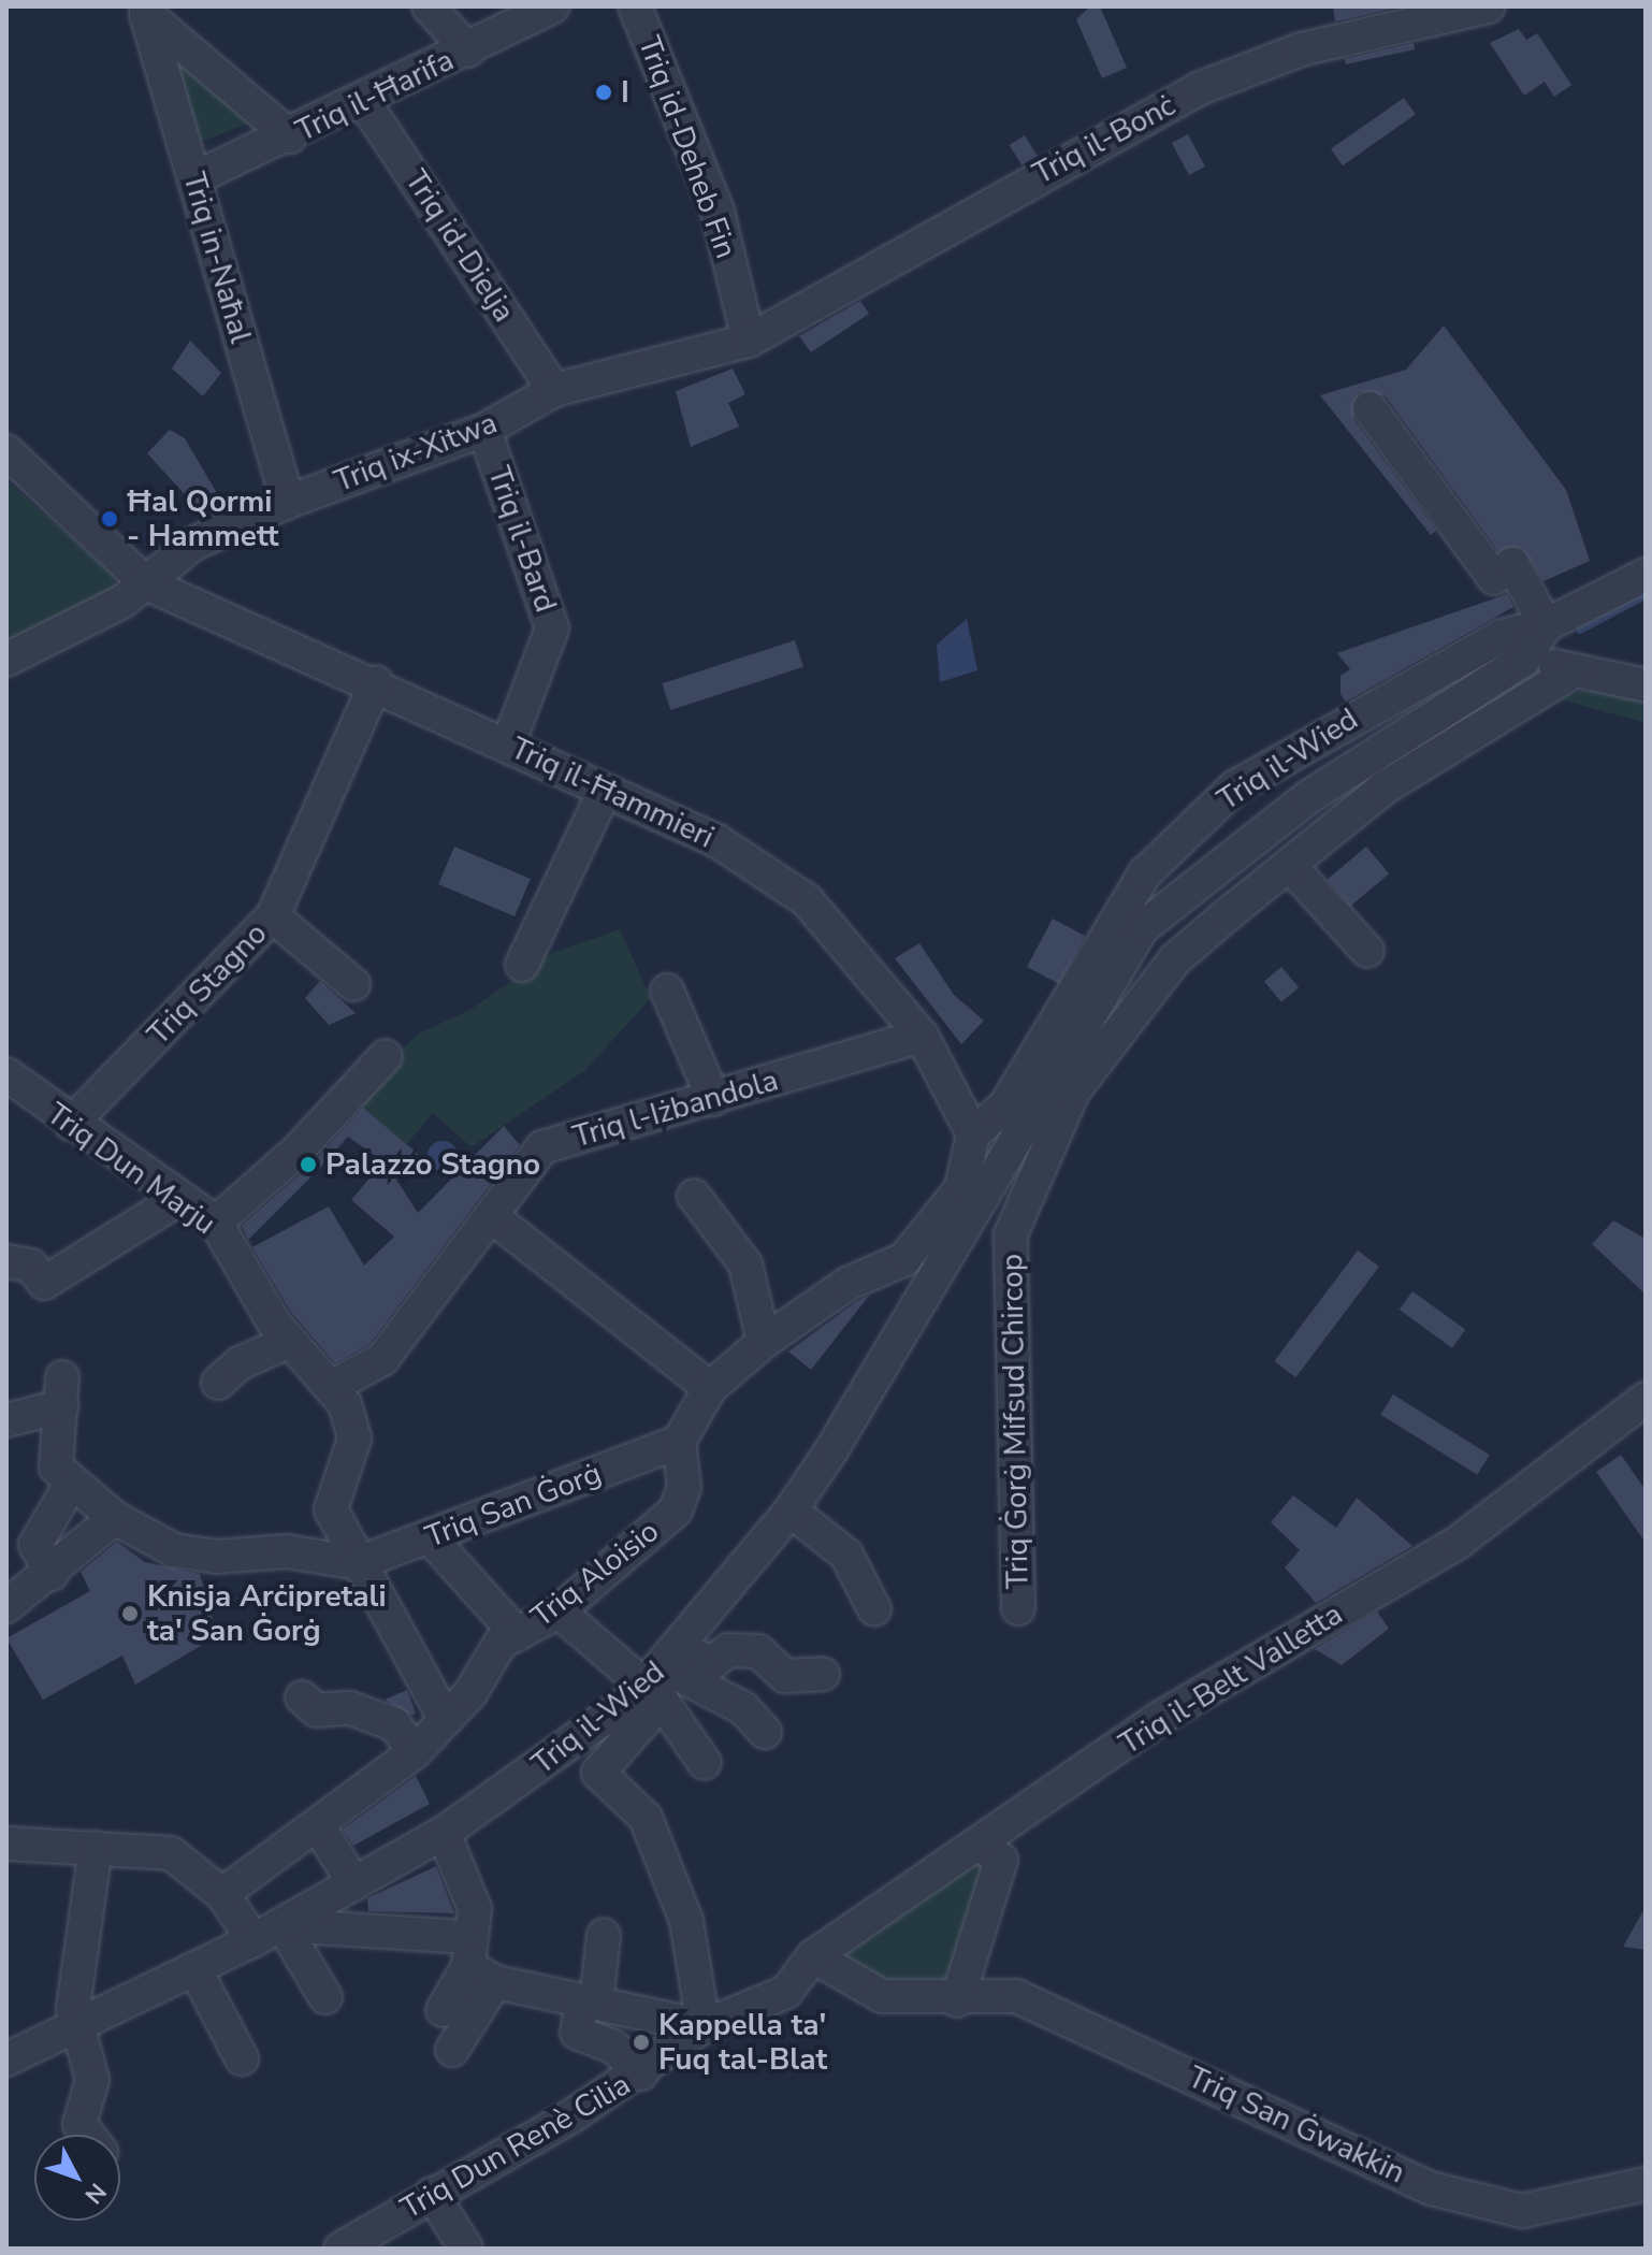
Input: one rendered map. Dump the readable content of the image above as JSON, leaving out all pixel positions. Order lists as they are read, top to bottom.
{
  "streets": {
    "street": [
      "Triq il-Ħarifa",
      "Triq il-Bonċ",
      "Triq id-Deheb Fin",
      "Triq id-Dielja",
      "Triq in-Naħal",
      "Triq ix-Xitwa",
      "Triq il-Bard",
      "Triq il-Wied",
      "Triq il-Ħammieri",
      "Triq Stagno",
      "Triq l-Iżbandola",
      "Triq Dun Marju",
      "Triq Ġorġ Mifsud Chircop",
      "Triq San Ġorġ",
      "Triq Aloisio",
      "Triq il-Belt Valletta",
      "Triq San Ġwakkin",
      "Triq Dun Renè Cilia"
    ]
  },
  "crossings": [
    ["Triq il-Ħarifa", "Triq id-Dielja"],
    ["Triq il-Ħarifa", "Triq in-Naħal"],
    ["Triq il-Bonċ", "Triq id-Deheb Fin"],
    ["Triq il-Bonċ", "Triq ix-Xitwa"],
    ["Triq id-Deheb Fin", "Triq ix-Xitwa"],
    ["Triq id-Dielja", "Triq ix-Xitwa"],
    ["Triq in-Naħal", "Triq ix-Xitwa"],
    ["Triq ix-Xitwa", "Triq il-Bard"],
    ["Triq ix-Xitwa", "Triq il-Ħammieri"],
    ["Triq il-Bard", "Triq il-Ħammieri"],
    ["Triq il-Wied", "Triq il-Ħammieri"],
    ["Triq il-Ħammieri", "Triq Stagno"],
    ["Triq il-Ħammieri", "Triq l-Iżbandola"],
    ["Triq Stagno", "Triq Dun Marju"],
    ["Triq l-Iżbandola", "Triq Dun Marju"],
    ["Triq Dun Marju", "Triq San Ġorġ"],
    ["Triq Dun Marju", "Triq Aloisio"],
    ["Triq San Ġorġ", "Triq Aloisio"],
    ["Triq il-Belt Valletta", "Triq San Ġwakkin"],
    ["Triq il-Belt Valletta", "Triq Dun Renè Cilia"],
    ["Triq San Ġwakkin", "Triq Dun Renè Cilia"]
  ],
  "places": [
    "I",
    "Ħal Qormi - Hammett",
    "Palazzo Stagno",
    "Knisja Arċipretali ta' San Ġorġ",
    "Kappella ta' Fuq tal-Blat"
  ],
  "north": "bottom right"
}
